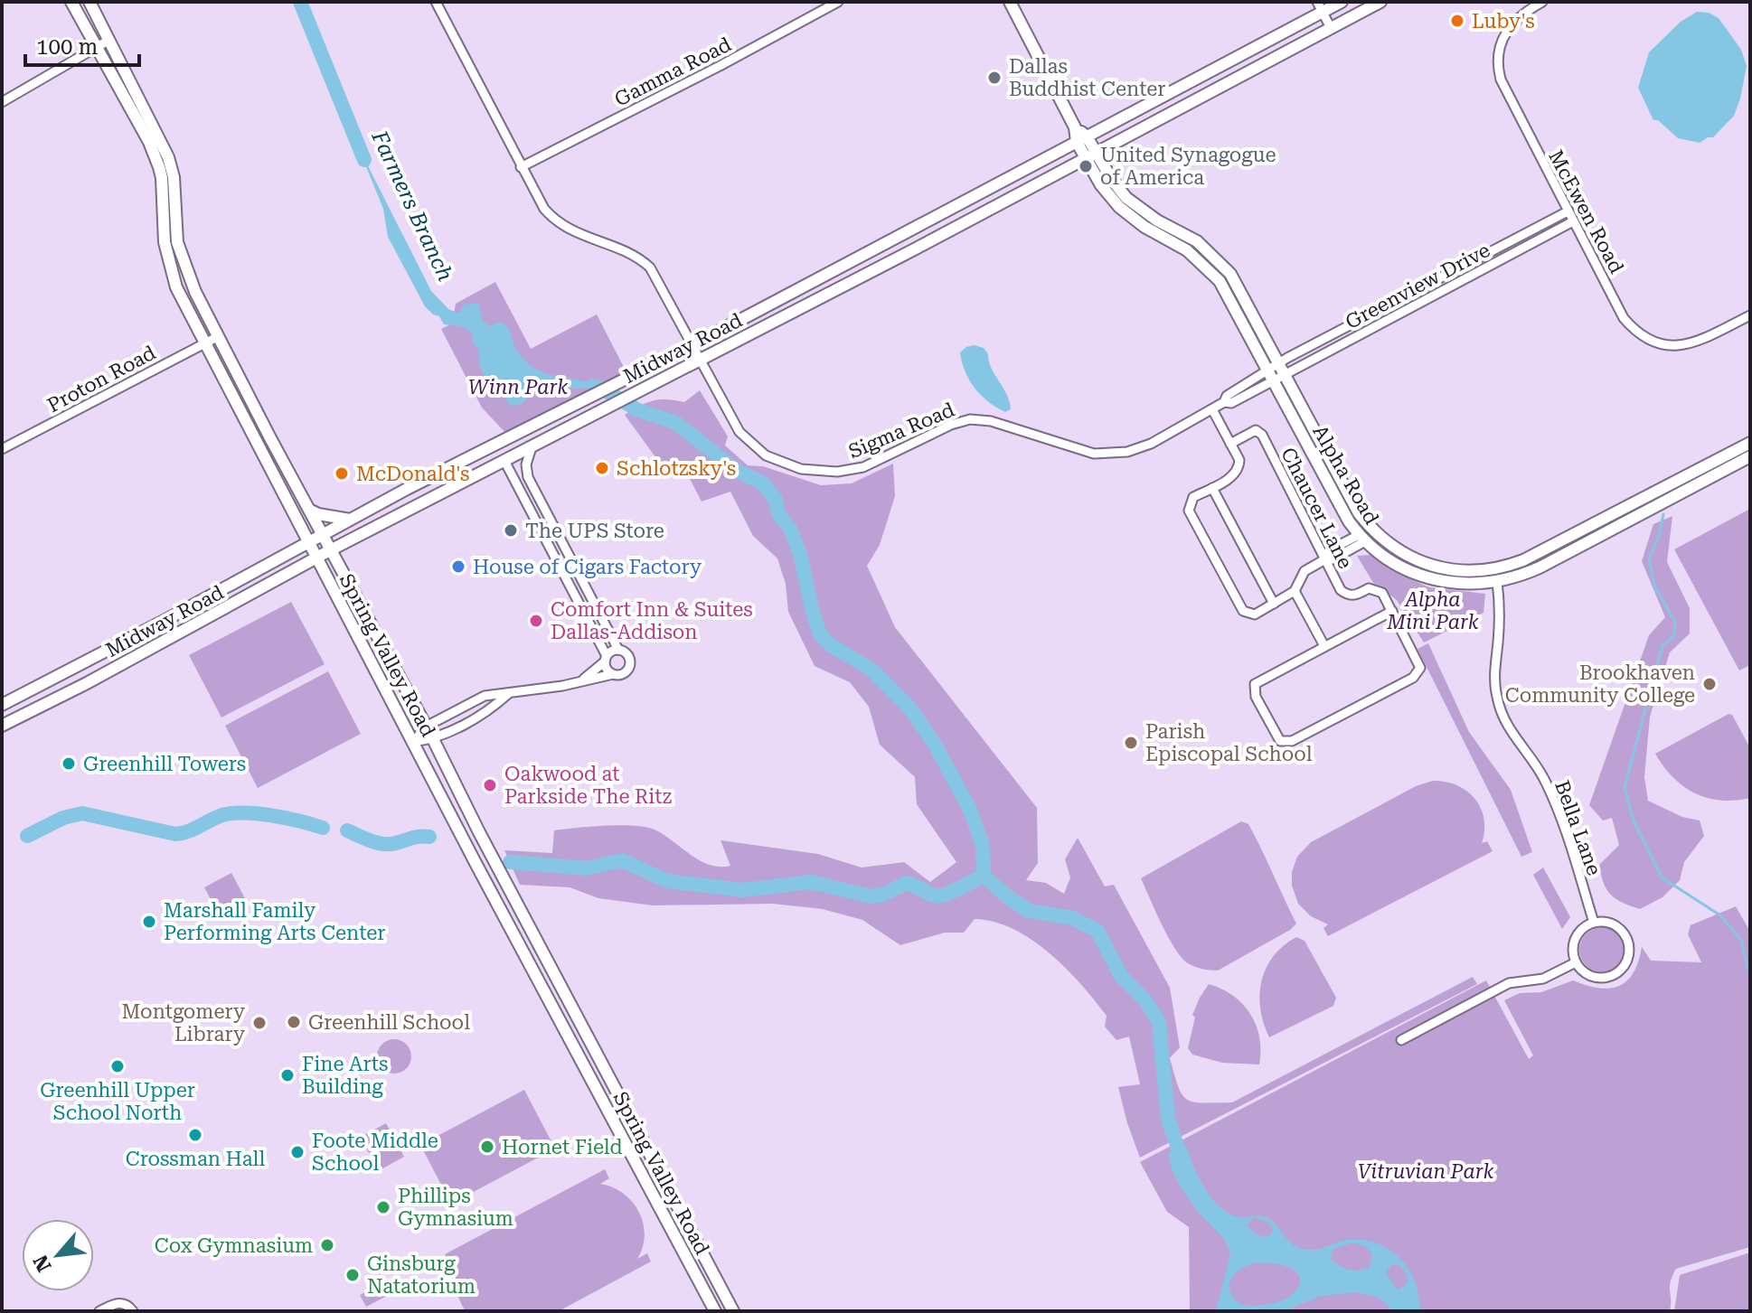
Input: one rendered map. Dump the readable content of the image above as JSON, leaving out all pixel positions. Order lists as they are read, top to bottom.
{
  "streets": {
    "main road": ["Midway Road", "Alpha Road", "Spring Valley Road"],
    "street": [
      "Gamma Road",
      "McEwen Road",
      "Greenview Drive",
      "Proton Road",
      "Sigma Road",
      "Chaucer Lane",
      "Bella Lane"
    ]
  },
  "crossings": [
    ["Gamma Road", "Sigma Road"],
    ["McEwen Road", "Greenview Drive"],
    ["Greenview Drive", "Sigma Road"],
    ["Greenview Drive", "Alpha Road"],
    ["Midway Road", "Sigma Road"],
    ["Midway Road", "Alpha Road"],
    ["Midway Road", "Spring Valley Road"],
    ["Proton Road", "Spring Valley Road"],
    ["Sigma Road", "Alpha Road"],
    ["Alpha Road", "Bella Lane"]
  ],
  "water": ["Farmers Branch"],
  "parks": ["Winn Park", "Alpha Mini Park", "Vitruvian Park"],
  "places": [
    "Luby's",
    "Dallas Buddhist Center",
    "United Synagogue of America",
    "Schlotzsky's",
    "McDonald's",
    "The UPS Store",
    "House of Cigars Factory",
    "Comfort Inn & Suites Dallas-Addison",
    "Brookhaven Community College",
    "Parish Episcopal School",
    "Greenhill Towers",
    "Oakwood at Parkside The Ritz",
    "Marshall Family Performing Arts Center",
    "Greenhill School",
    "Montgomery Library",
    "Greenhill Upper School North",
    "Fine Arts Building",
    "Crossman Hall",
    "Hornet Field",
    "Foote Middle School",
    "Phillips Gymnasium",
    "Cox Gymnasium",
    "Ginsburg Natatorium"
  ],
  "scale_bar": "100 m",
  "north": "bottom left"
}
